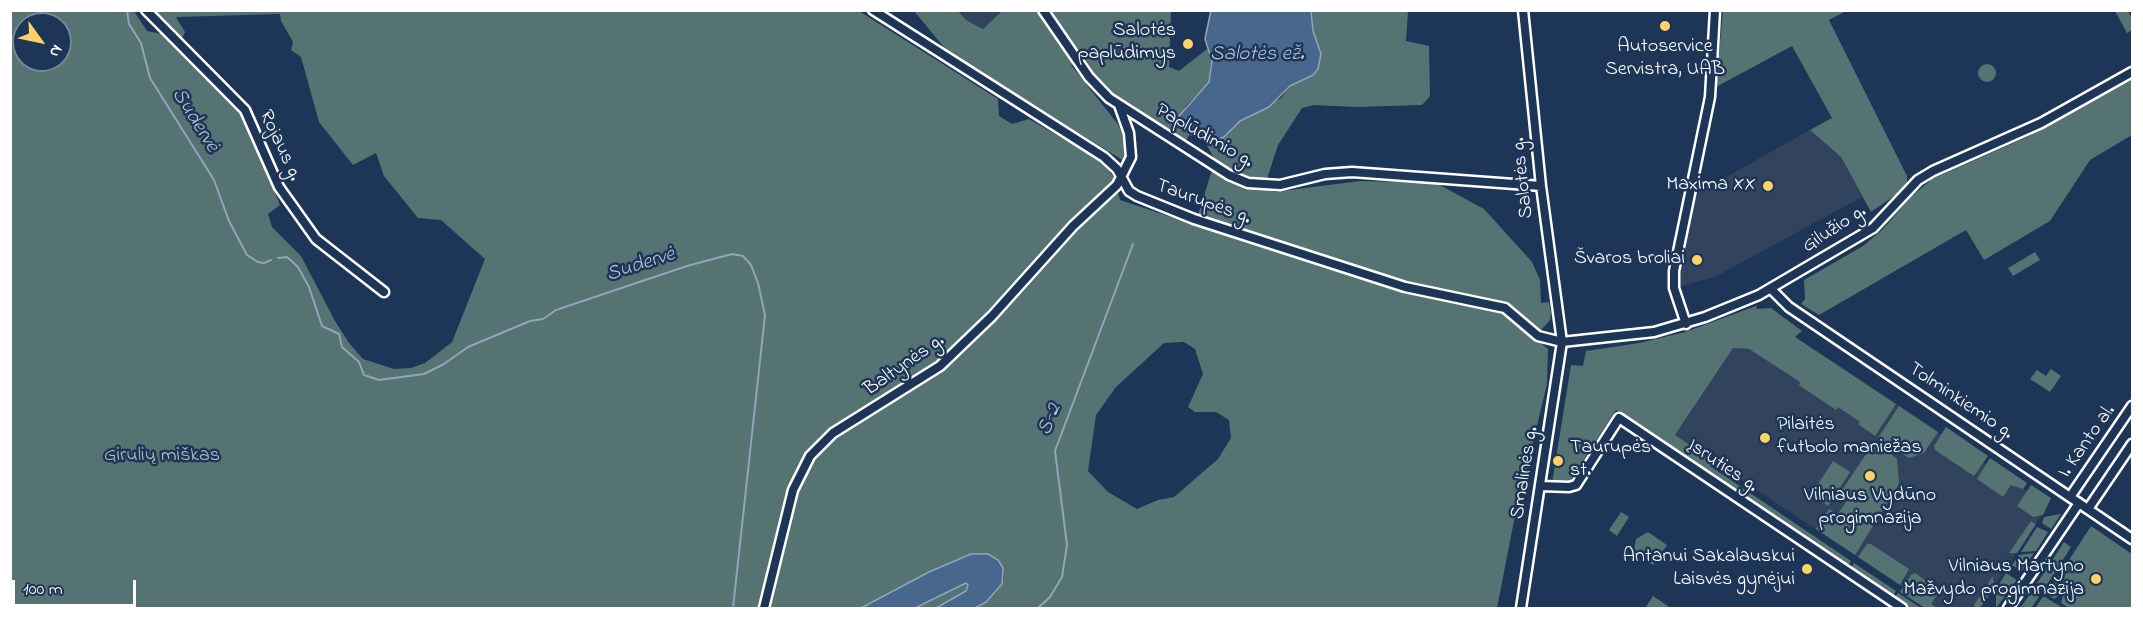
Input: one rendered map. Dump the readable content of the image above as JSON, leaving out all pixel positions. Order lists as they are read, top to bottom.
{
  "streets": {
    "street": [
      "Paplūdimio g.",
      "Rojaus g.",
      "Salotės g.",
      "Taurupės g.",
      "Gilužio g.",
      "Baltynės g.",
      "Tolminkiemio g.",
      "I. Kanto al.",
      "Įsruties g.",
      "Smalinės g."
    ]
  },
  "crossings": [
    ["Paplūdimio g.", "Salotės g."],
    ["Salotės g.", "Taurupės g."],
    ["Salotės g.", "Gilužio g."],
    ["Salotės g.", "Smalinės g."],
    ["Taurupės g.", "Gilužio g."],
    ["Taurupės g.", "Baltynės g."],
    ["Taurupės g.", "Smalinės g."],
    ["Gilužio g.", "Tolminkiemio g."],
    ["Gilužio g.", "Smalinės g."],
    ["Tolminkiemio g.", "I. Kanto al."],
    ["Įsruties g.", "Smalinės g."]
  ],
  "water": ["Salotės ež.", "Sudervė", "S-2"],
  "parks": ["Girulių miškas"],
  "places": [
    "Autoservice Servistra, UAB",
    "Salotės paplūdimys",
    "Maxima XX",
    "Švaros broliai",
    "Pilaitės futbolo maniežas",
    "Taurupės st.",
    "Vilniaus Vydūno progimnazija",
    "Antanui Sakalauskui Laisvės gynėjui",
    "Vilniaus Martyno Mažvydo progimnazija"
  ],
  "scale_bar": "100 m",
  "north": "bottom right"
}
